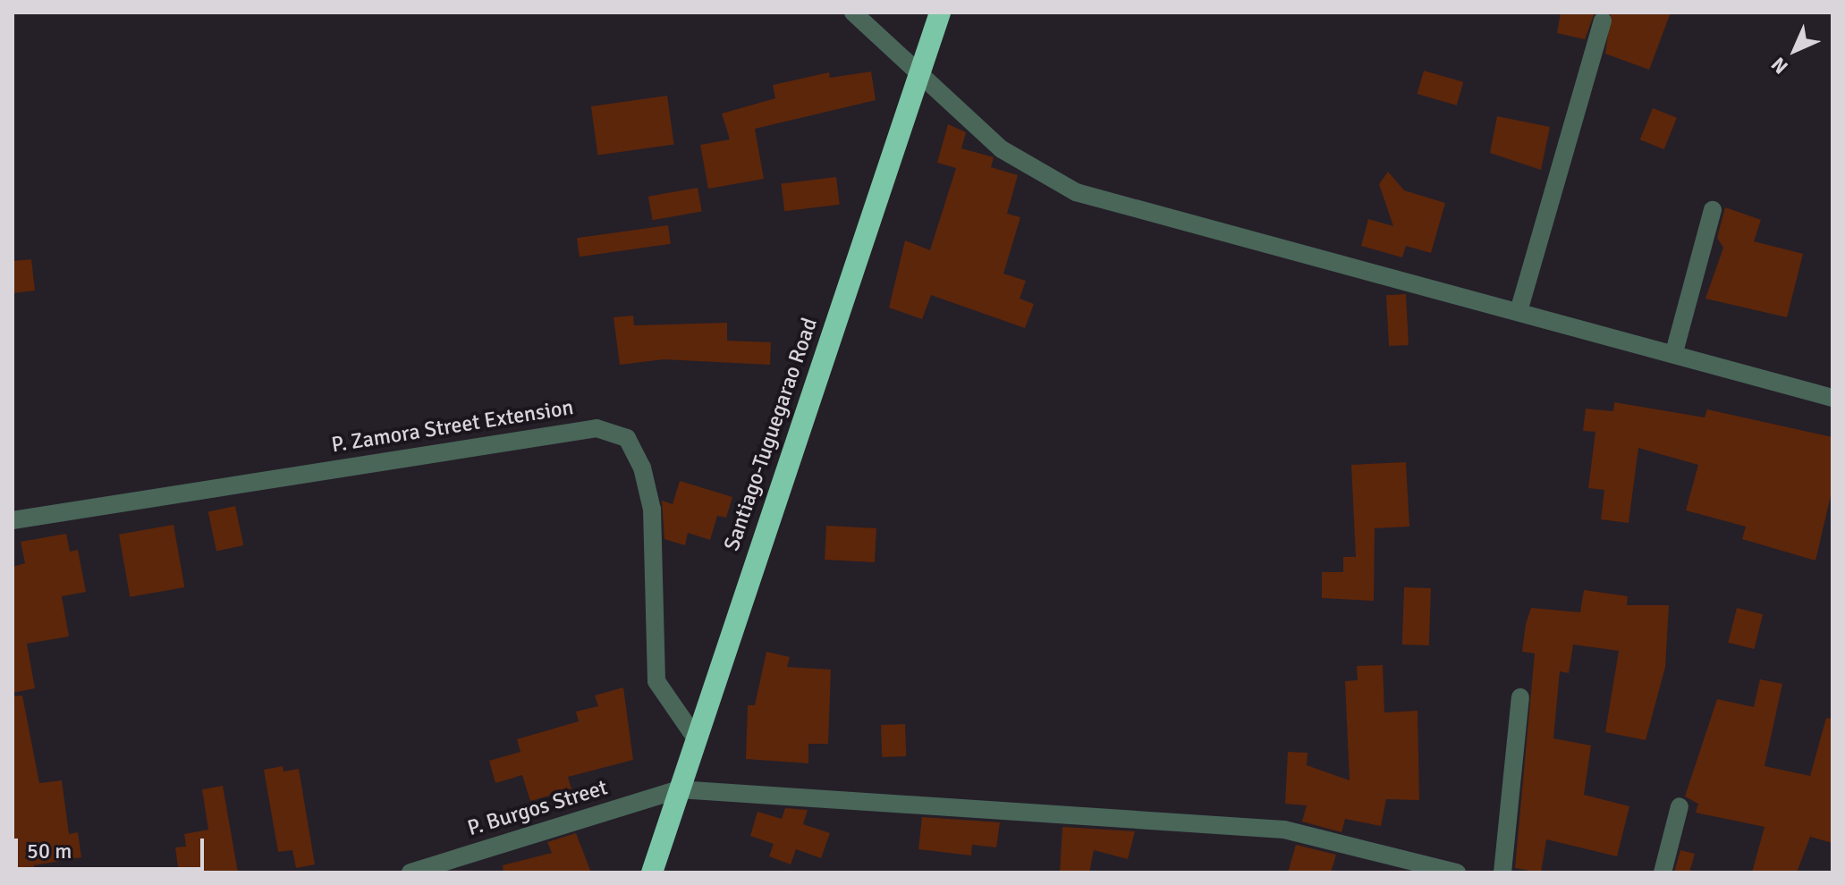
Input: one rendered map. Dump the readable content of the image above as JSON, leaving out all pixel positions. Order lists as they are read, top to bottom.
{
  "streets": {
    "highway": ["Santiago-Tuguegarao Road"],
    "street": ["P. Zamora Street Extension", "P. Burgos Street"]
  },
  "crossings": [
    ["P. Zamora Street Extension", "Santiago-Tuguegarao Road"],
    ["Santiago-Tuguegarao Road", "P. Burgos Street"]
  ],
  "scale_bar": "50 m",
  "north": "bottom left"
}
